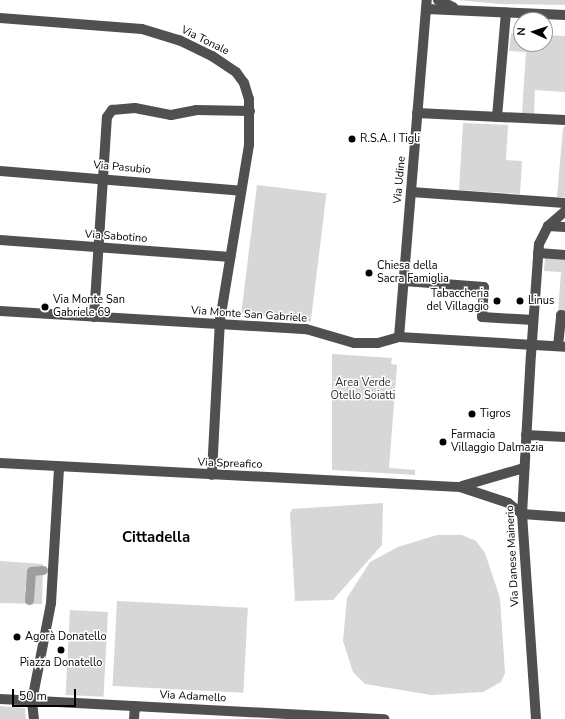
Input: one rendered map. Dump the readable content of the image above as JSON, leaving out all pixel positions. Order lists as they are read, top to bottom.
{
  "streets": {
    "street": [
      "Via Tonale",
      "Via Pasubio",
      "Via Udine",
      "Via Sabotino",
      "Via Monte San Gabriele",
      "Via Spreafico",
      "Via Danese Mainerio",
      "Via Adamello"
    ]
  },
  "crossings": [
    ["Via Tonale", "Via Pasubio"],
    ["Via Tonale", "Via Sabotino"],
    ["Via Tonale", "Via Monte San Gabriele"],
    ["Via Tonale", "Via Spreafico"],
    ["Via Udine", "Via Monte San Gabriele"],
    ["Via Monte San Gabriele", "Via Danese Mainerio"],
    ["Via Spreafico", "Via Danese Mainerio"]
  ],
  "districts": ["Cittadella"],
  "parks": ["Area Verde Otello Soiatti"],
  "places": [
    "R.S.A. I Tigli",
    "Chiesa della Sacra Famiglia",
    "Tabaccheria del Villaggio",
    "Linus",
    "Via Monte San Gabriele 69",
    "Tigros",
    "Farmacia Villaggio Dalmazia",
    "Agorà Donatello",
    "Piazza Donatello"
  ],
  "scale_bar": "50 m",
  "north": "left"
}
